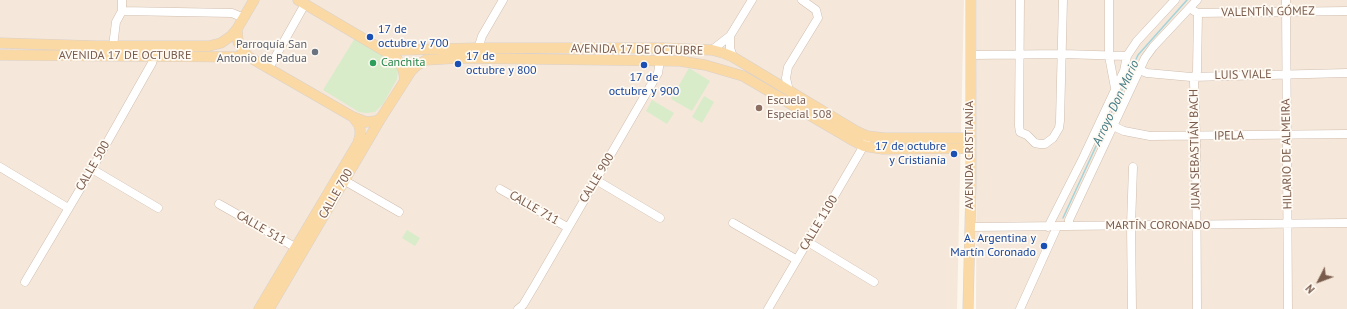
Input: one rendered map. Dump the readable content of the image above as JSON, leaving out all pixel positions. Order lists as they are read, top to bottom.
{
  "streets": {
    "main road": ["AVENIDA 17 DE OCTUBRE", "AVENIDA CRISTIANÍA", "CALLE 700"],
    "street": [
      "VALENTÍN GÓMEZ",
      "LUIS VIALE",
      "IPELA",
      "JUAN SEBASTIÁN BACH",
      "HILARIO DE ALMEIRA",
      "CALLE 500",
      "CALLE 900",
      "CALLE 711",
      "CALLE 1100",
      "MARTÍN CORONADO",
      "CALLE 511"
    ]
  },
  "crossings": [
    ["VALENTÍN GÓMEZ", "JUAN SEBASTIÁN BACH"],
    ["VALENTÍN GÓMEZ", "HILARIO DE ALMEIRA"],
    ["AVENIDA 17 DE OCTUBRE", "AVENIDA CRISTIANÍA"],
    ["AVENIDA 17 DE OCTUBRE", "CALLE 500"],
    ["AVENIDA 17 DE OCTUBRE", "CALLE 900"],
    ["AVENIDA 17 DE OCTUBRE", "CALLE 700"],
    ["AVENIDA 17 DE OCTUBRE", "CALLE 1100"],
    ["LUIS VIALE", "JUAN SEBASTIÁN BACH"],
    ["LUIS VIALE", "HILARIO DE ALMEIRA"],
    ["IPELA", "JUAN SEBASTIÁN BACH"],
    ["IPELA", "HILARIO DE ALMEIRA"],
    ["JUAN SEBASTIÁN BACH", "MARTÍN CORONADO"],
    ["HILARIO DE ALMEIRA", "MARTÍN CORONADO"],
    ["AVENIDA CRISTIANÍA", "MARTÍN CORONADO"],
    ["CALLE 900", "CALLE 711"],
    ["CALLE 700", "CALLE 511"]
  ],
  "water": ["Arroyo Don Mario"],
  "places": [
    "17 de octubre y 700",
    "Parroquía San Antonio de Padua",
    "Canchita",
    "17 de octubre y 800",
    "17 de octubre y 900",
    "Escuela Especial 508",
    "17 de octubre y Cristianía",
    "A. Argentina y Martín Coronado"
  ],
  "north": "bottom left"
}
